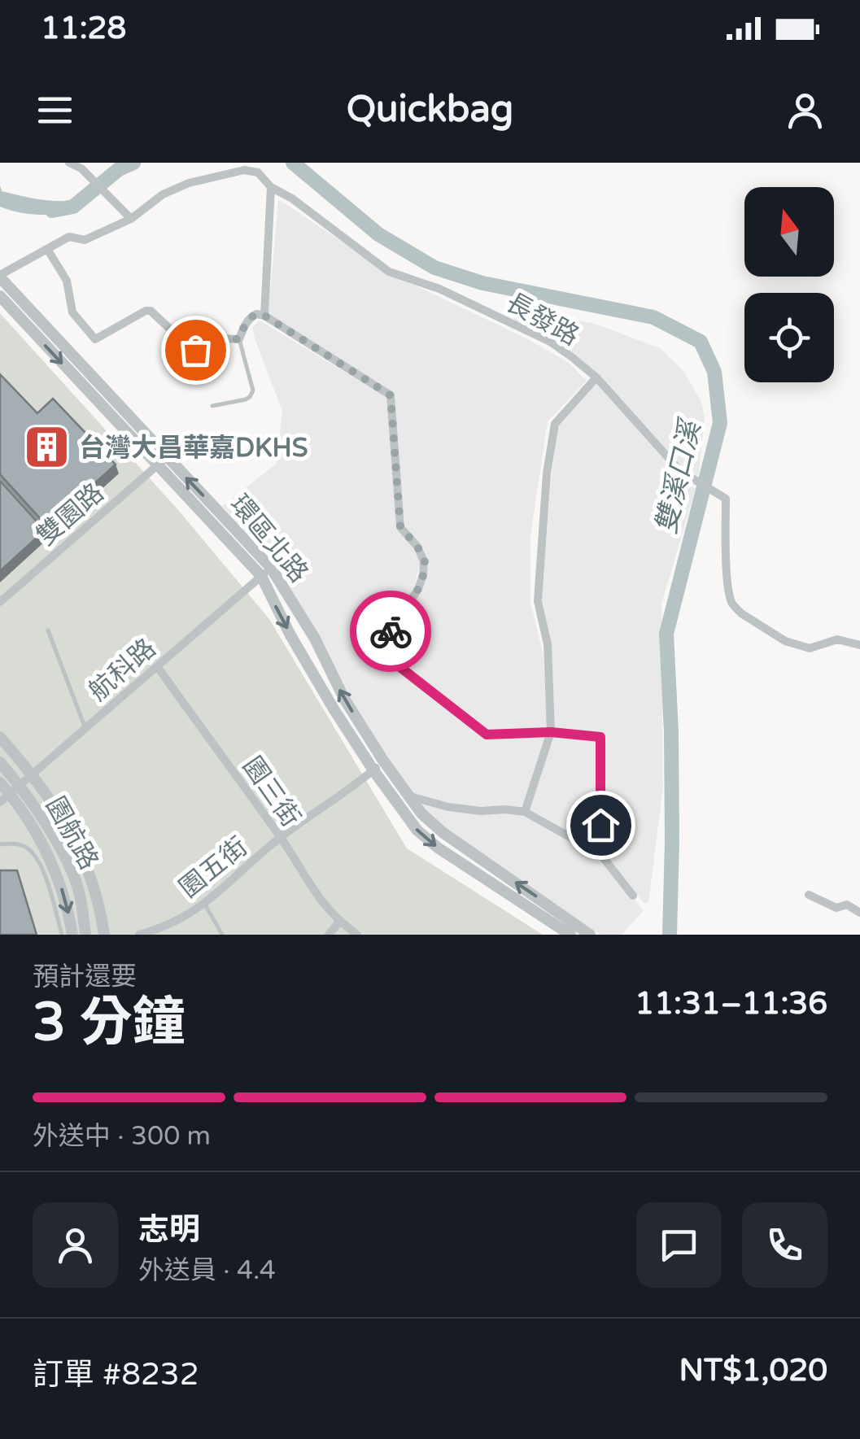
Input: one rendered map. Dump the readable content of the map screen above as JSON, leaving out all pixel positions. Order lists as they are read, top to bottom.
{
  "streets": {
    "street": [
      "長發路",
      "雙園路",
      "環區北路",
      "航科路",
      "園三街",
      "園航路",
      "園五街"
    ]
  },
  "crossings": [
    ["長發路", "環區北路"],
    ["雙園路", "環區北路"],
    ["環區北路", "航科路"],
    ["環區北路", "園五街"],
    ["航科路", "園三街"],
    ["航科路", "園航路"],
    ["園三街", "園五街"]
  ],
  "water": ["雙溪口溪"],
  "places": {
    "building": ["台灣大昌華嘉DKHS"]
  },
  "north": "top",
  "page": {
    "status": "11:28",
    "header": "Quickbag",
    "heading": ["3 分鐘", "預計還要", "11:31–11:36"],
    "panel": [
      "志明",
      "外送員 · 4.4",
      "訂單 #8232",
      "NT$1,020"
    ],
    "bar": "外送中 · 300 m"
  }
}
